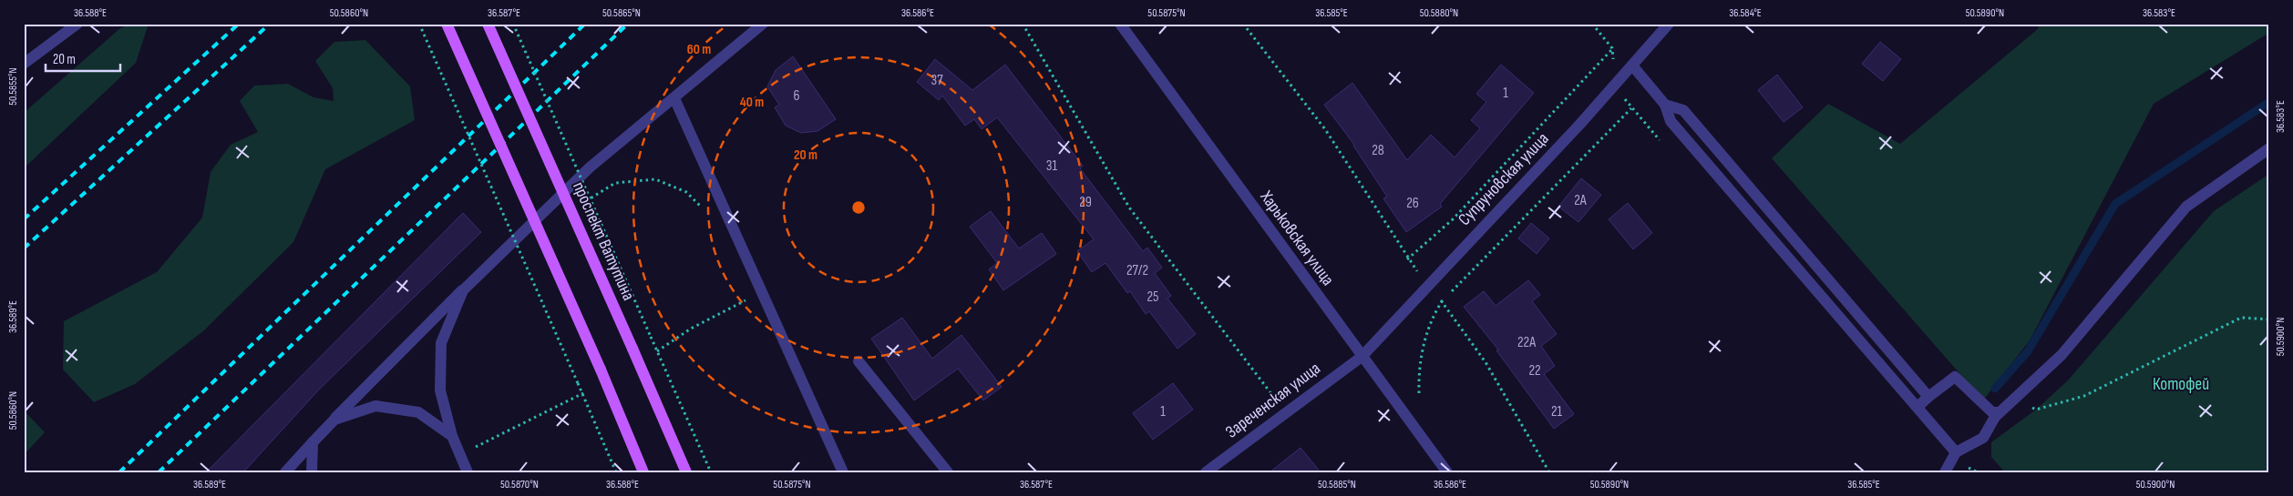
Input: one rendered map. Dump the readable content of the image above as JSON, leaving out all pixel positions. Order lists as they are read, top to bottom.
{
  "streets": {
    "main road": ["проспект Ватутина"],
    "street": ["Супруновская улица", "Харьковская улица", "Зареченская улица"]
  },
  "crossings": [
    ["Супруновская улица", "Харьковская улица"],
    ["Супруновская улица", "Зареченская улица"],
    ["Харьковская улица", "Зареченская улица"]
  ],
  "parks": ["Котофей"],
  "house_numbers": [
    "37",
    "1",
    "6",
    "28",
    "31",
    "2А",
    "29",
    "26",
    "27/2",
    "25",
    "22А",
    "22",
    "1",
    "21"
  ],
  "scale_bar": "20 m",
  "coordinates": [
    "36.588°E",
    "50.5860°N",
    "36.587°E",
    "50.5865°N",
    "36.586°E",
    "50.5875°N",
    "36.585°E",
    "50.5880°N",
    "36.584°E",
    "50.5890°N",
    "36.583°E",
    "50.5855°N",
    "36.589°E",
    "50.5900°N",
    "50.5870°N",
    "50.5885°N"
  ],
  "rings": ["60 m", "40 m", "20 m"]
}
